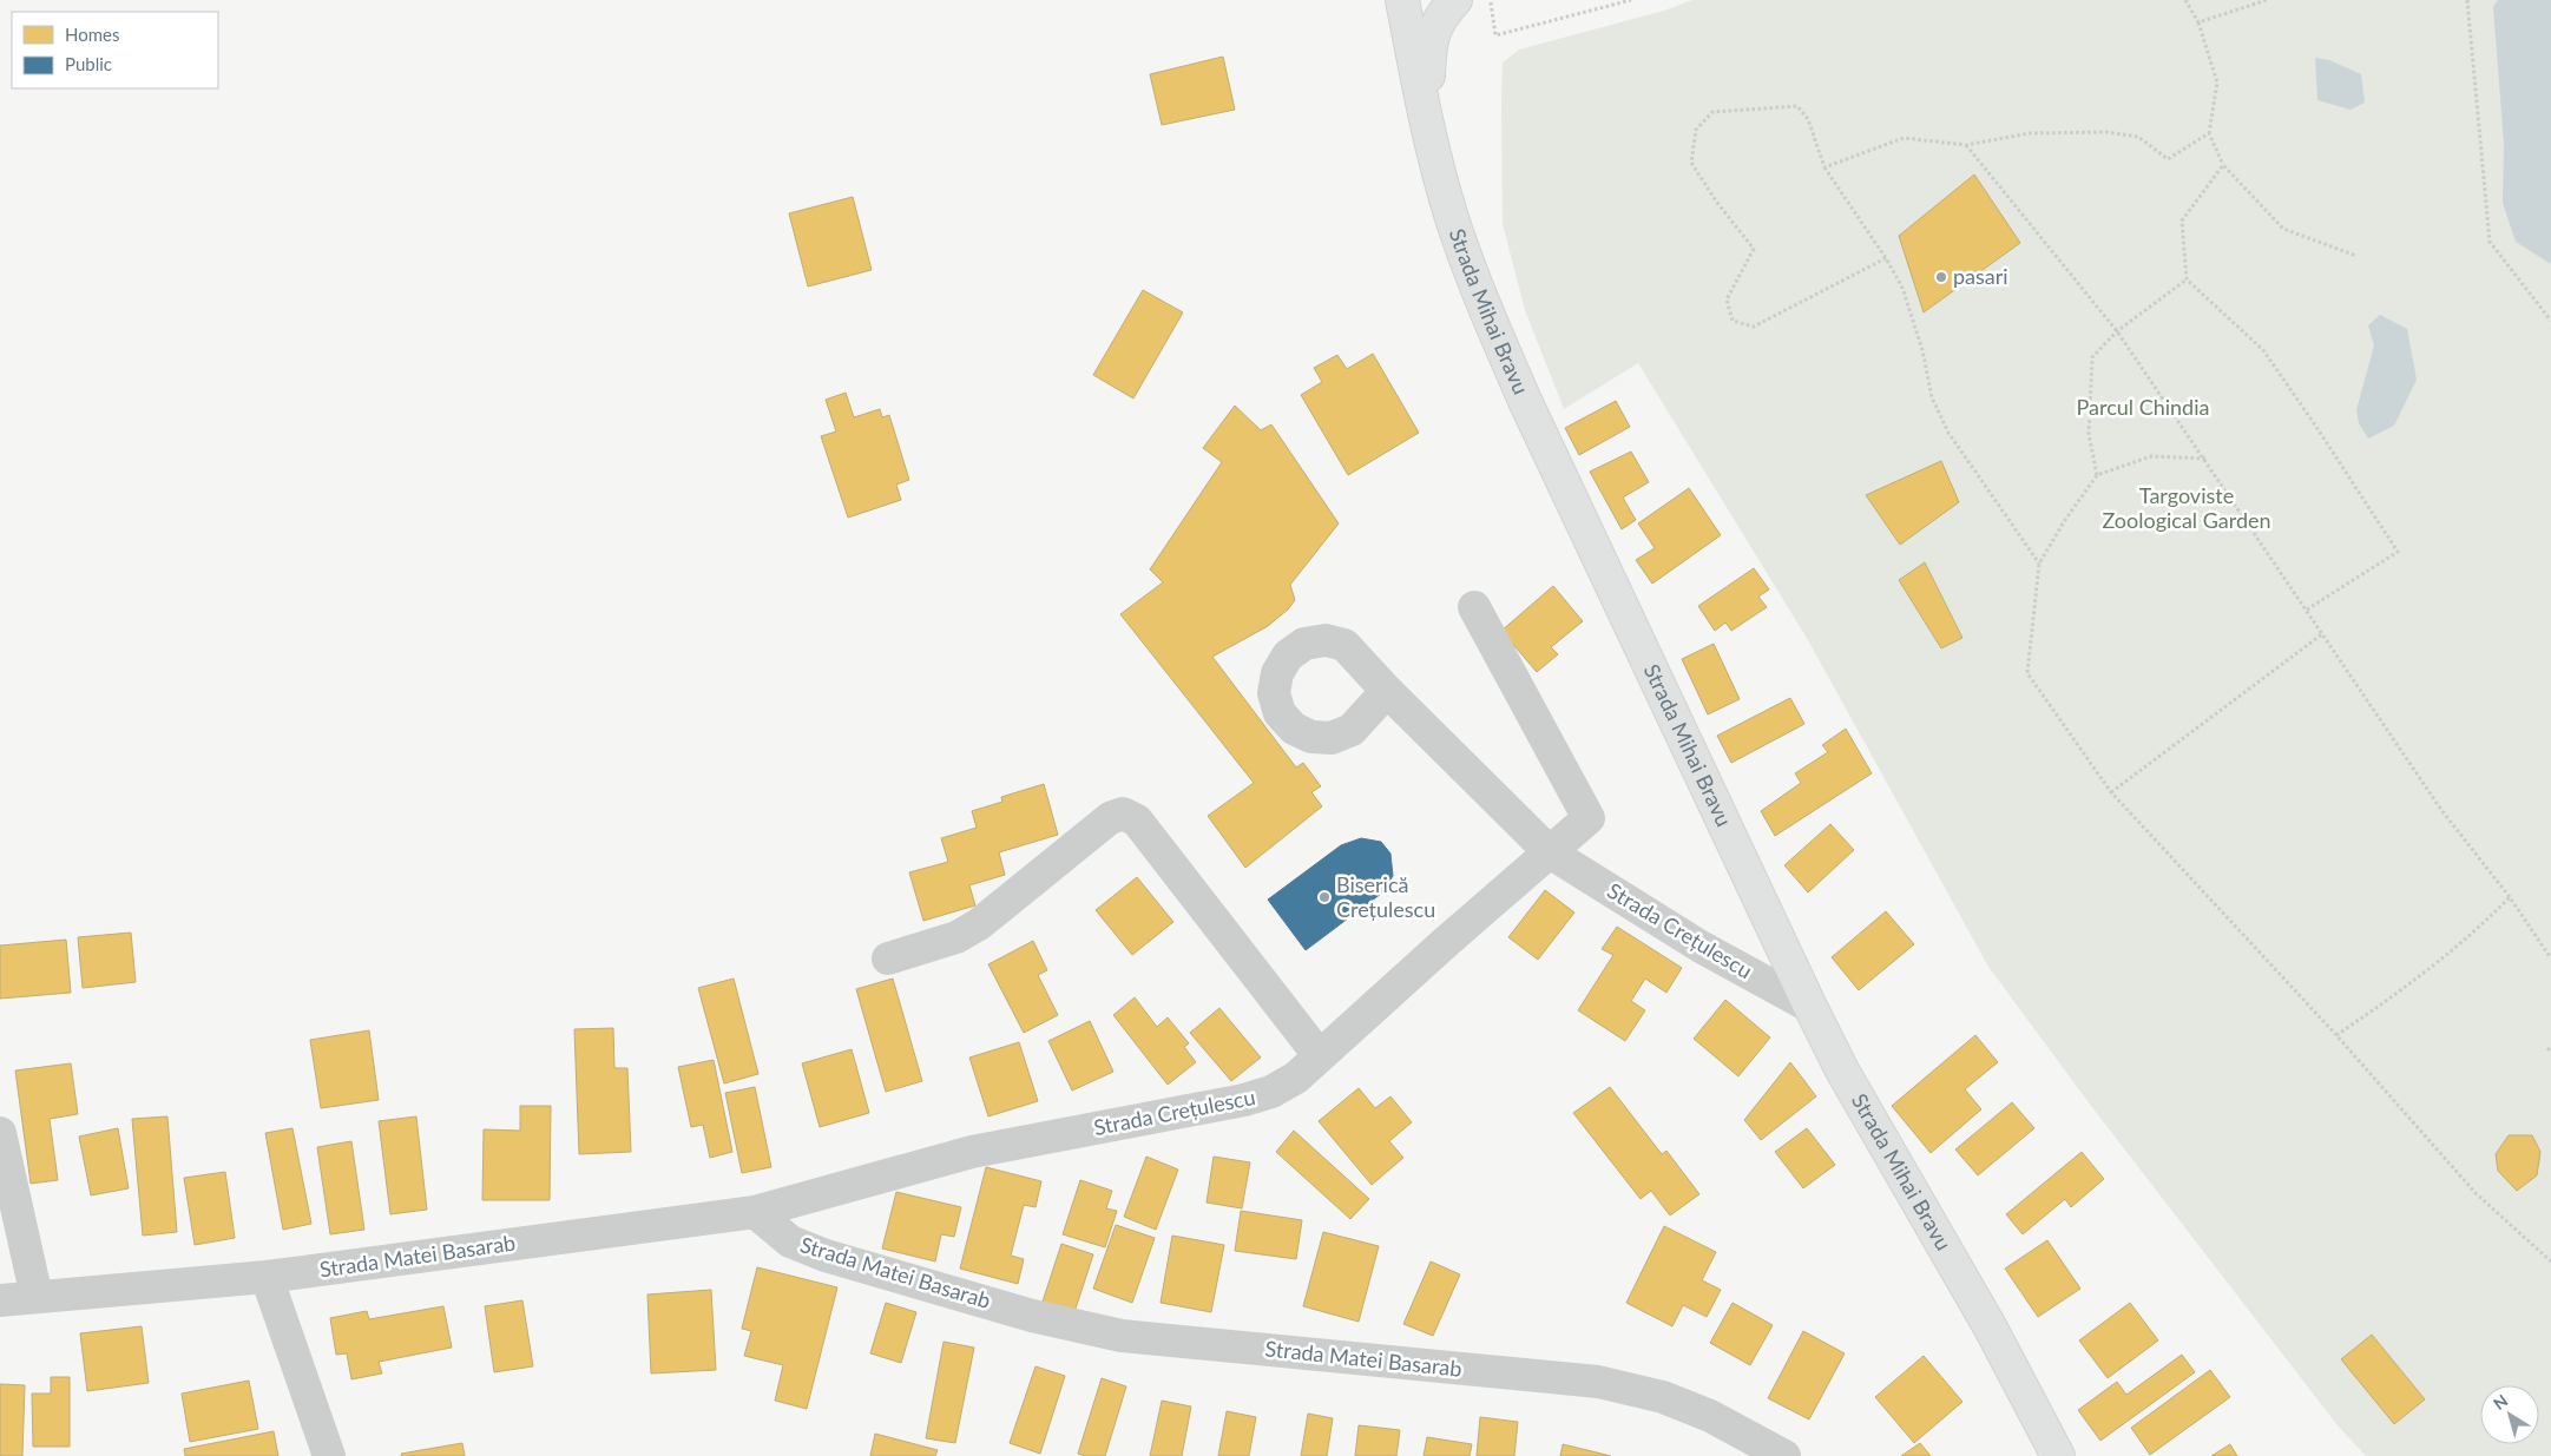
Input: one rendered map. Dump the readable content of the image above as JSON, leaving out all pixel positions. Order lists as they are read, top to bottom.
{
  "streets": {
    "main road": ["Strada Mihai Bravu"],
    "street": ["Strada Crețulescu", "Strada Matei Basarab"]
  },
  "crossings": [
    ["Strada Mihai Bravu", "Strada Crețulescu"],
    ["Strada Crețulescu", "Strada Matei Basarab"]
  ],
  "parks": ["Parcul Chindia", "Targoviste Zoological Garden"],
  "places": ["pasari", "Biserică Crețulescu"],
  "legend": ["Homes", "Public"],
  "north": "top left"
}
